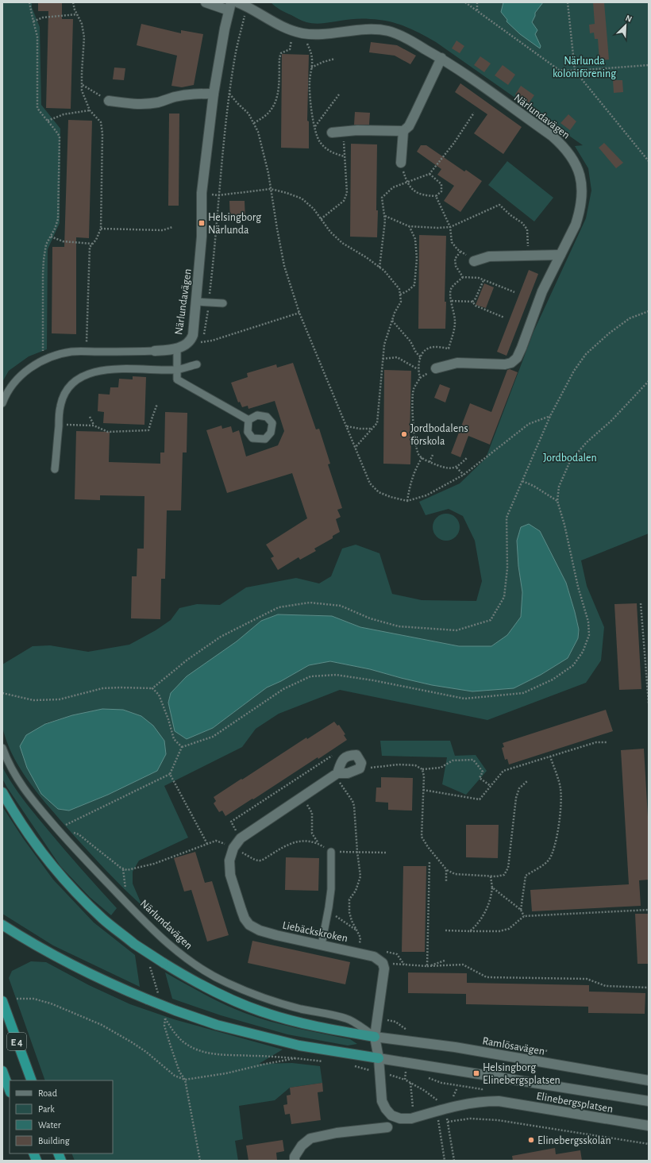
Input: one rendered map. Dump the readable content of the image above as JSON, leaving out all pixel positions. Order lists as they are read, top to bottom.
{
  "streets": {
    "highway": ["E 4"],
    "street": [
      "Närlundavägen",
      "Liebäckskroken",
      "Ramlösavägen",
      "Elinebergsplatsen"
    ]
  },
  "crossings": [
    ["Närlundavägen", "Ramlösavägen"],
    ["Närlundavägen", "Elinebergsplatsen"],
    ["Ramlösavägen", "Elinebergsplatsen"]
  ],
  "parks": ["Närlunda koloniförening", "Jordbodalen"],
  "places": {
    "transit": ["Helsingborg Närlunda", "Helsingborg Elinebergsplatsen"],
    "other": ["Jordbodalens förskola", "Elinebergsskolan"]
  },
  "legend": [
    "Road",
    "Park",
    "Water",
    "Building"
  ],
  "north": "top right"
}
